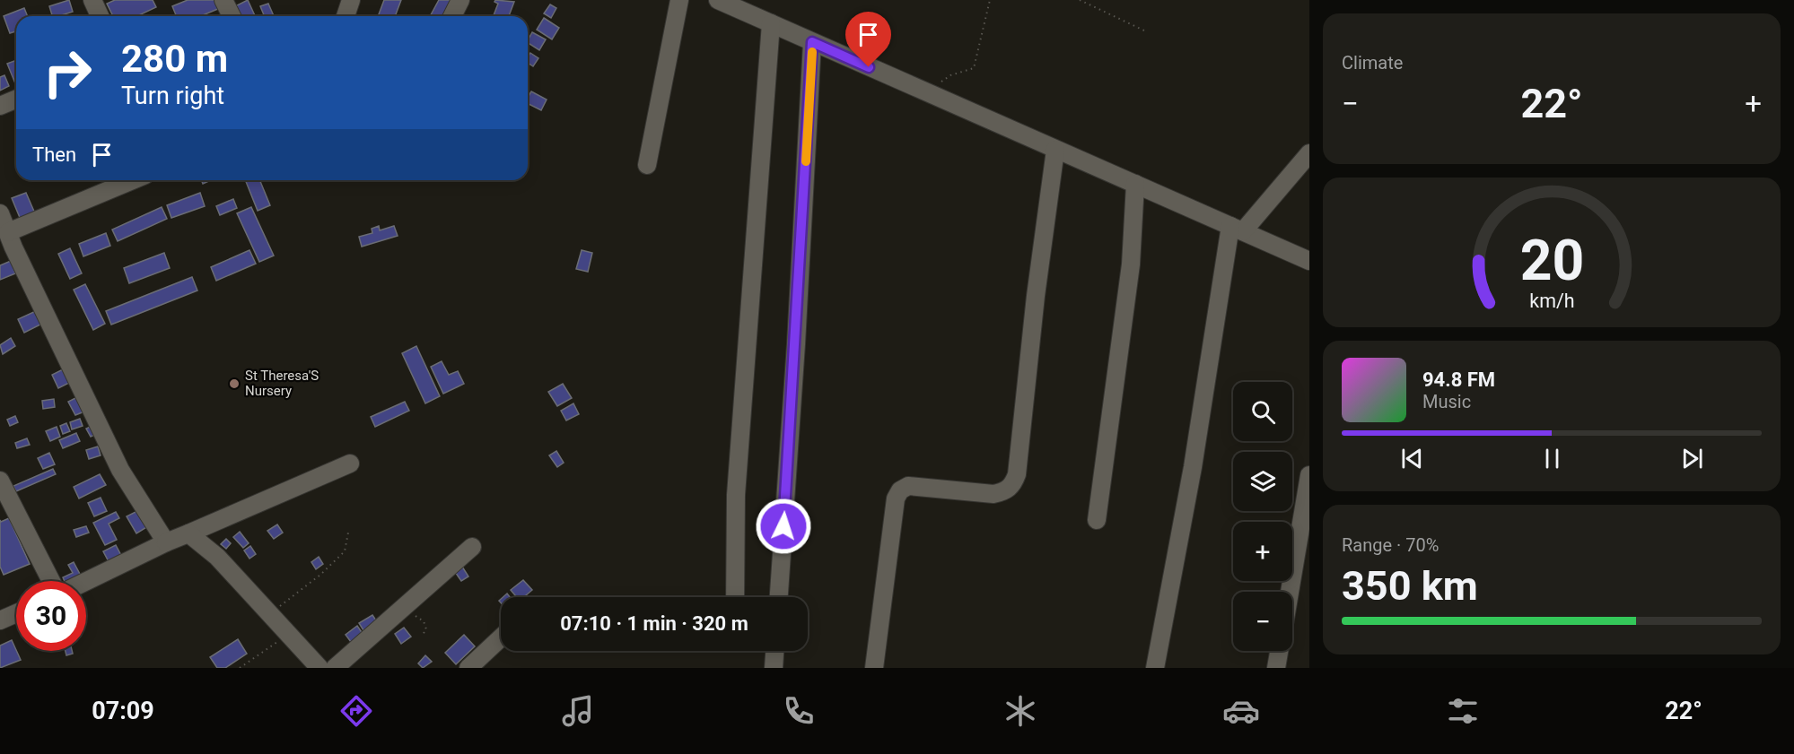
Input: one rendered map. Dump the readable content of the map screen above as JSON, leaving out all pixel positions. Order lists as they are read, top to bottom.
{
  "places": ["St Theresa'S Nursery"],
  "page": {
    "tile": [
      "Climate",
      ["Range · 70%", "350 km"]
    ],
    "turn": ["280 m", "Turn right"],
    "heat": ["−", "22°", "+"],
    "then": "Then",
    "song": ["94.8 FM", "Music"],
    "map_buttons": ["+", "−"],
    "limit": "30",
    "trip": "07:10 · 1 min · 320 m",
    "tabs": ["07:09", "22°"],
    "gauge": ["20", "km/h"]
  }
}
